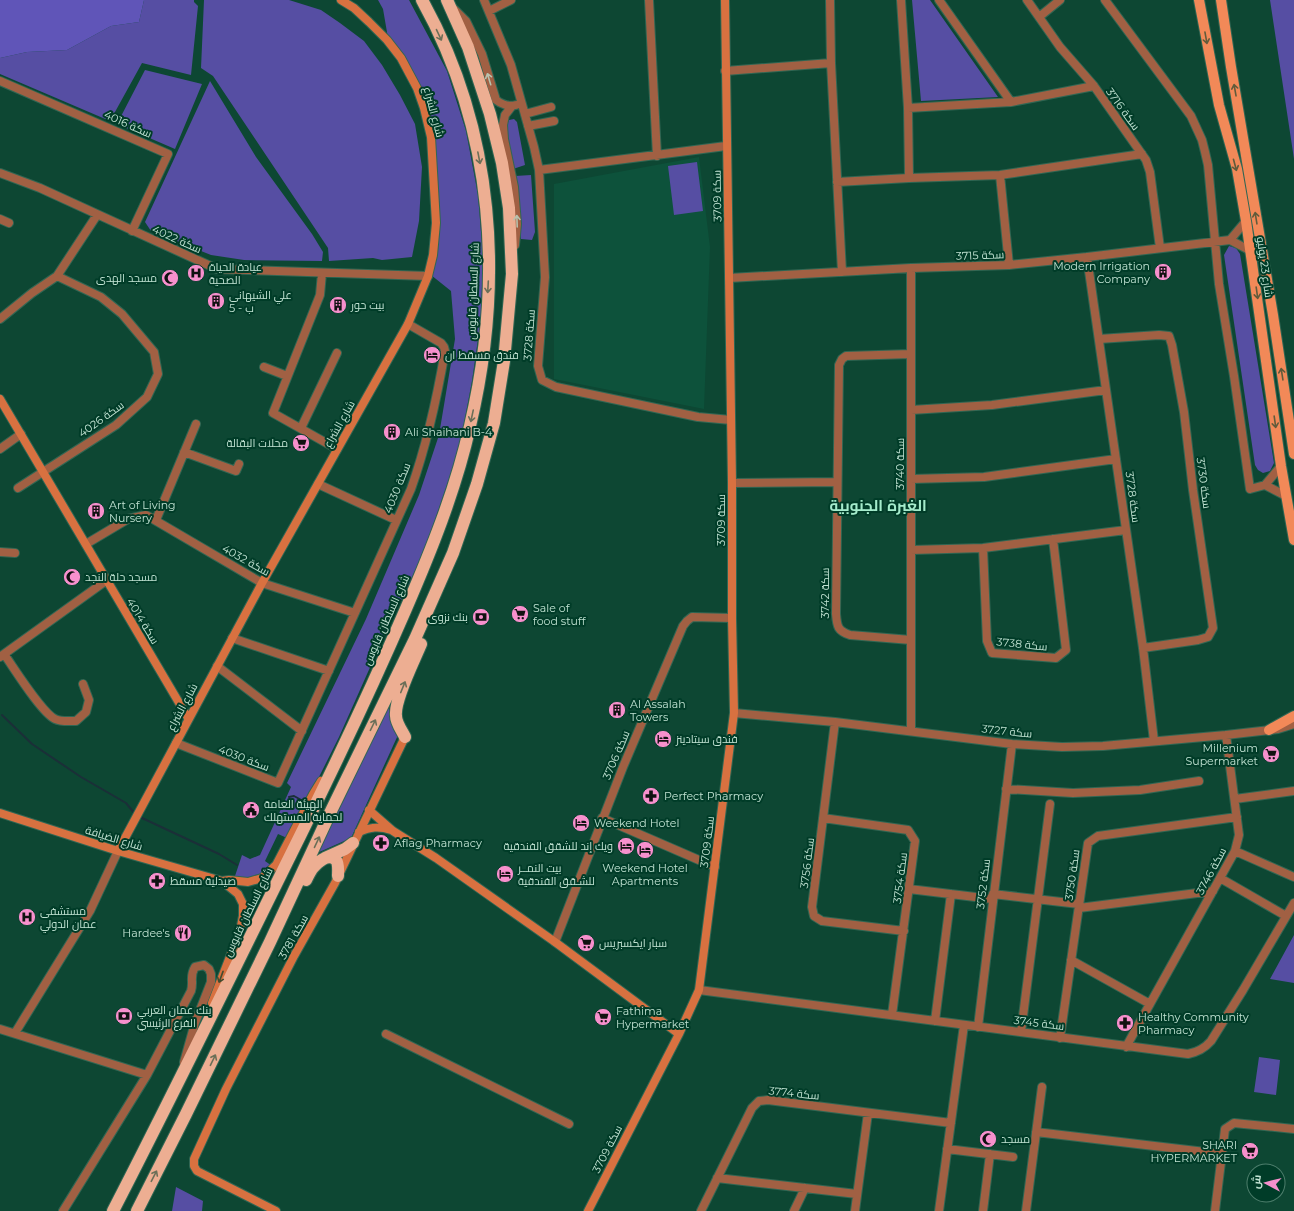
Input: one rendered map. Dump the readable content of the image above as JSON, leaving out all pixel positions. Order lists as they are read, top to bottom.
{
  "streets": {
    "highway": ["شارع السلطان قابوس"],
    "main road": ["شارع 23 يوليو"],
    "street": [
      "سكة 3716",
      "شارع الشراع",
      "سكة 4016",
      "سكة 3709",
      "سكة 4022",
      "سكة 3715",
      "سكة 3728",
      "سكة 4026",
      "سكة 3740",
      "سكة 3730",
      "سكة 4030",
      "سكة 4032",
      "سكة 3742",
      "سكة 4014",
      "سكة 3738",
      "سكة 3727",
      "سكة 3706",
      "شارع الضيافة",
      "سكة 3756",
      "سكة 3746",
      "سكة 3750",
      "سكة 3754",
      "سكة 3752",
      "سكة 3781",
      "سكة 3745",
      "سكة 3774"
    ]
  },
  "crossings": [
    ["سكة 3716", "سكة 3715"],
    ["شارع الشراع", "سكة 4022"],
    ["شارع الشراع", "سكة 4030"],
    ["شارع الشراع", "سكة 4032"],
    ["شارع الشراع", "سكة 4014"],
    ["شارع الشراع", "شارع الضيافة"],
    ["سكة 4016", "سكة 4022"],
    ["سكة 3709", "سكة 3715"],
    ["سكة 3709", "سكة 3728"],
    ["سكة 3709", "سكة 3727"],
    ["سكة 3709", "سكة 3706"],
    ["سكة 3709", "سكة 3745"],
    ["سكة 3715", "سكة 3728"],
    ["سكة 3715", "سكة 3740"],
    ["سكة 3728", "سكة 3730"],
    ["سكة 3728", "سكة 3727"],
    ["سكة 4026", "سكة 4014"],
    ["سكة 3740", "سكة 3742"],
    ["سكة 3740", "سكة 3727"],
    ["سكة 4030", "سكة 4032"],
    ["سكة 4032", "سكة 4014"],
    ["سكة 3727", "سكة 3756"],
    ["سكة 3727", "سكة 3746"],
    ["سكة 3727", "سكة 3752"],
    ["سكة 3756", "سكة 3754"],
    ["سكة 3746", "سكة 3750"],
    ["سكة 3746", "سكة 3745"],
    ["سكة 3750", "سكة 3745"],
    ["سكة 3754", "سكة 3745"],
    ["سكة 3752", "سكة 3745"]
  ],
  "districts": ["الغبرة الجنوبية"],
  "places": {
    "building": [
      "Modern Irrigation Company",
      "علي الشيهاني ب - 5",
      "بيت حور",
      "Ali Shaihani B-4",
      "Art of Living Nursery",
      "Al Assalah Towers"
    ],
    "hospital": ["عيادة الحياة الصحية", "مستشفى عمان الدولي"],
    "mosque": ["مسجد الهدى", "مسجد حلة النجد", "مسجد"],
    "hotel": [
      "فندق مسقط ان",
      "فندق سيتادينز",
      "Weekend Hotel",
      "ويك إند للشقق الفندقية",
      "Weekend Hotel Apartments",
      "بيت النمــر للشـقق الفندقية"
    ],
    "supermarket": [
      "محلات البقالة",
      "Sale of food stuff",
      "Millenium Supermarket",
      "سبار ايكسبريس",
      "Fathima Hypermarket",
      "SHARI HYPERMARKET"
    ],
    "bank": ["بنك نزوى", "بنك عمان العربي الفرع الرئيسي"],
    "pharmacy": [
      "Perfect Pharmacy",
      "Aflag Pharmacy",
      "صيدلية مسقط",
      "Healthy Community Pharmacy"
    ],
    "public building": ["الهيئة العامة لحماية المستهلك"],
    "restaurant": ["Hardee's"]
  },
  "north": "left"
}
